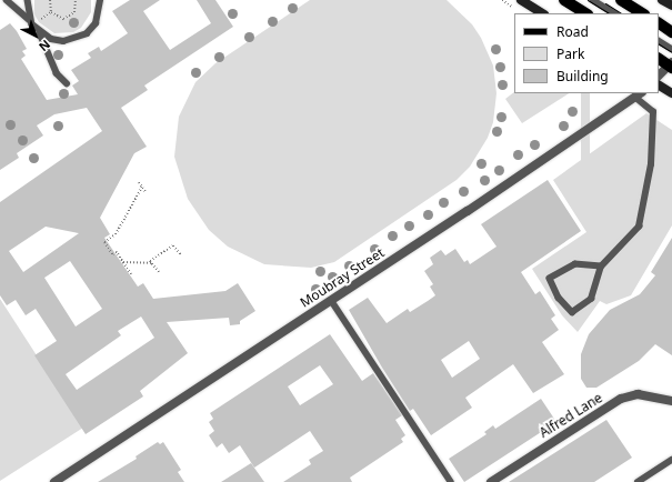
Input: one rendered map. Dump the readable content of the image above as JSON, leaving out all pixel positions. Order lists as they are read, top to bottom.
{
  "streets": {
    "street": ["Moubray Street", "Alfred Lane"]
  },
  "legend": ["Road", "Park", "Building"],
  "north": "bottom right"
}
